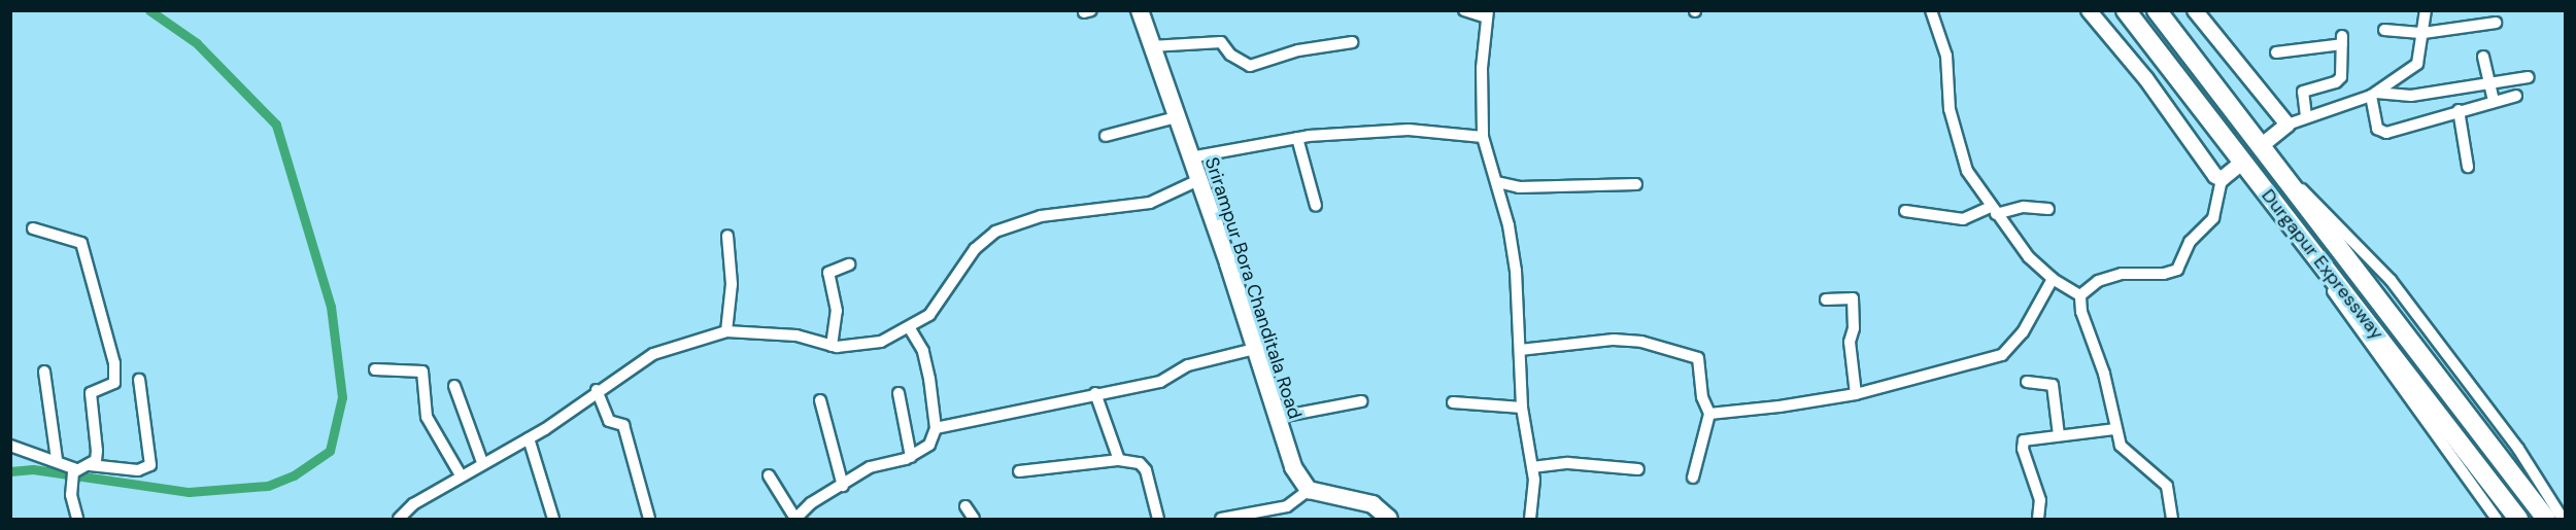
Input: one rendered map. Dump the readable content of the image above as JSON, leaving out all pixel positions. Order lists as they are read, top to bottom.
{
  "streets": {
    "highway": ["Durgapur Expressway"],
    "main road": ["Srirampur Bora Chanditala Road"]
  }
}
